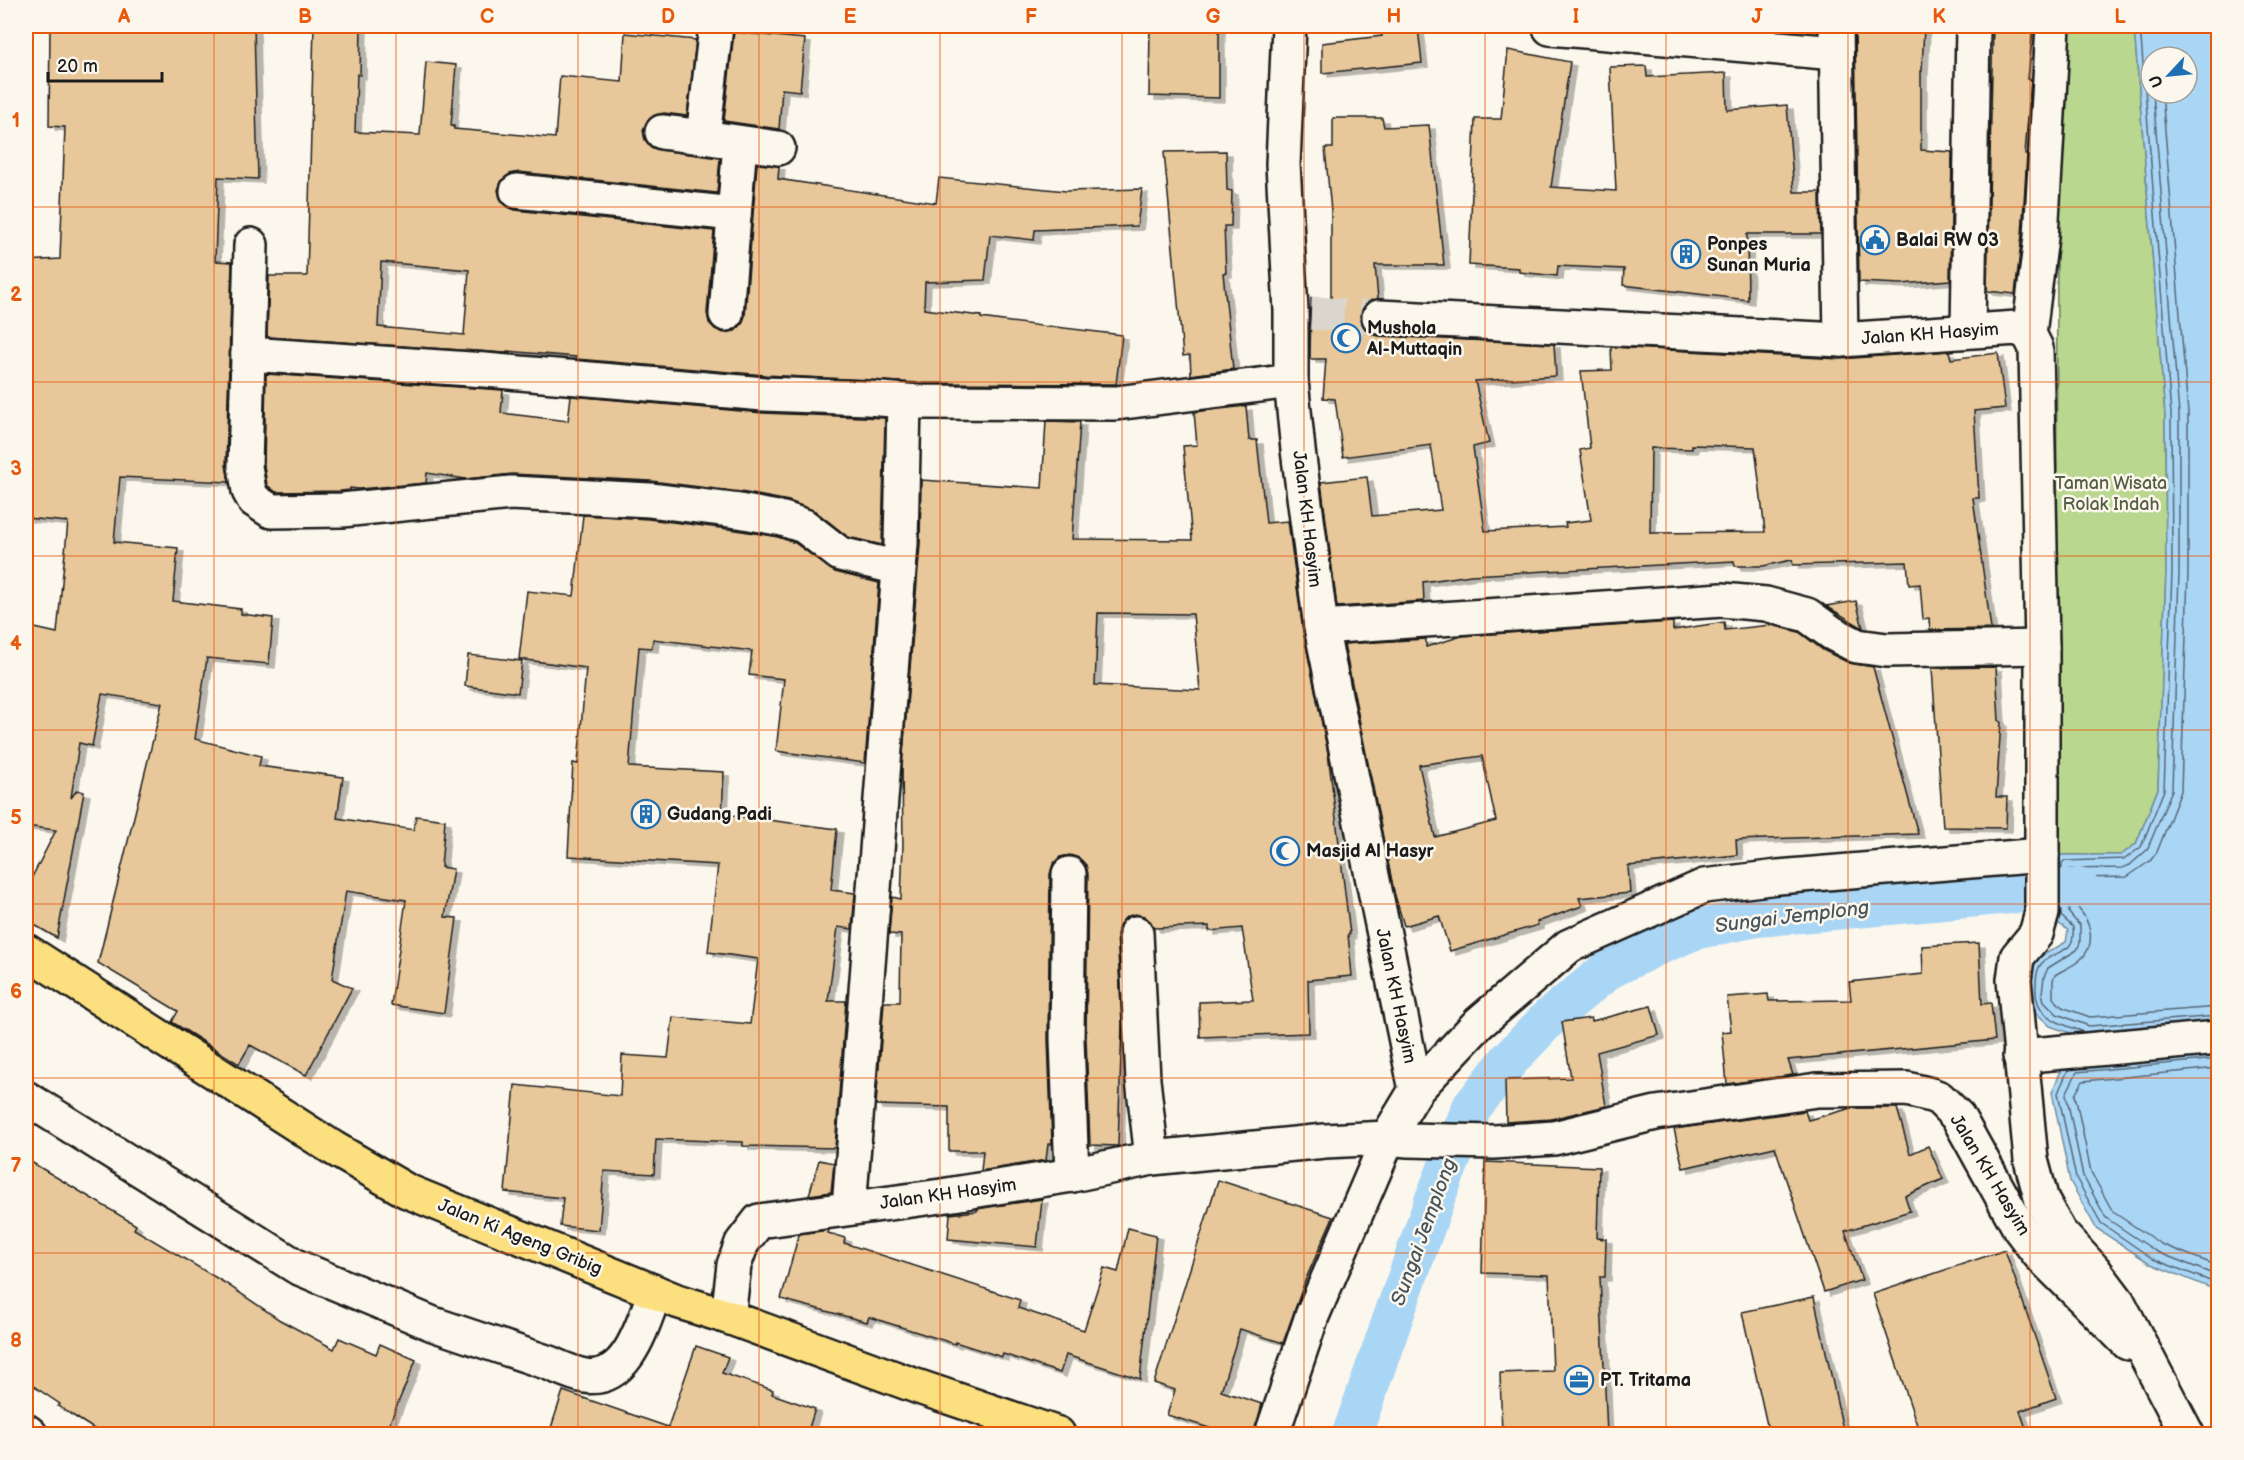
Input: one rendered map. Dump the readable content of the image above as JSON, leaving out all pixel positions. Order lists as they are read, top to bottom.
{
  "streets": {
    "main road": ["Jalan Ki Ageng Gribig"],
    "street": ["Jalan KH Hasyim"]
  },
  "crossings": [
    ["Jalan KH Hasyim", "Jalan Ki Ageng Gribig"]
  ],
  "water": ["Sungai Jemplong"],
  "parks": ["Taman Wisata Rolak Indah"],
  "places": {
    "public building": ["Balai RW 03"],
    "building": ["Ponpes Sunan Muria", "Gudang Padi"],
    "mosque": ["Mushola Al-Muttaqin", "Masjid Al Hasyr"],
    "office": ["PT. Tritama"]
  },
  "scale_bar": "20 m",
  "north": "bottom left",
  "grid": {
    "columns": [
      "A",
      "B",
      "C",
      "D",
      "E",
      "F",
      "G",
      "H",
      "I",
      "J",
      "K",
      "L"
    ],
    "rows": [
      "1",
      "2",
      "3",
      "4",
      "5",
      "6",
      "7",
      "8"
    ]
  }
}
